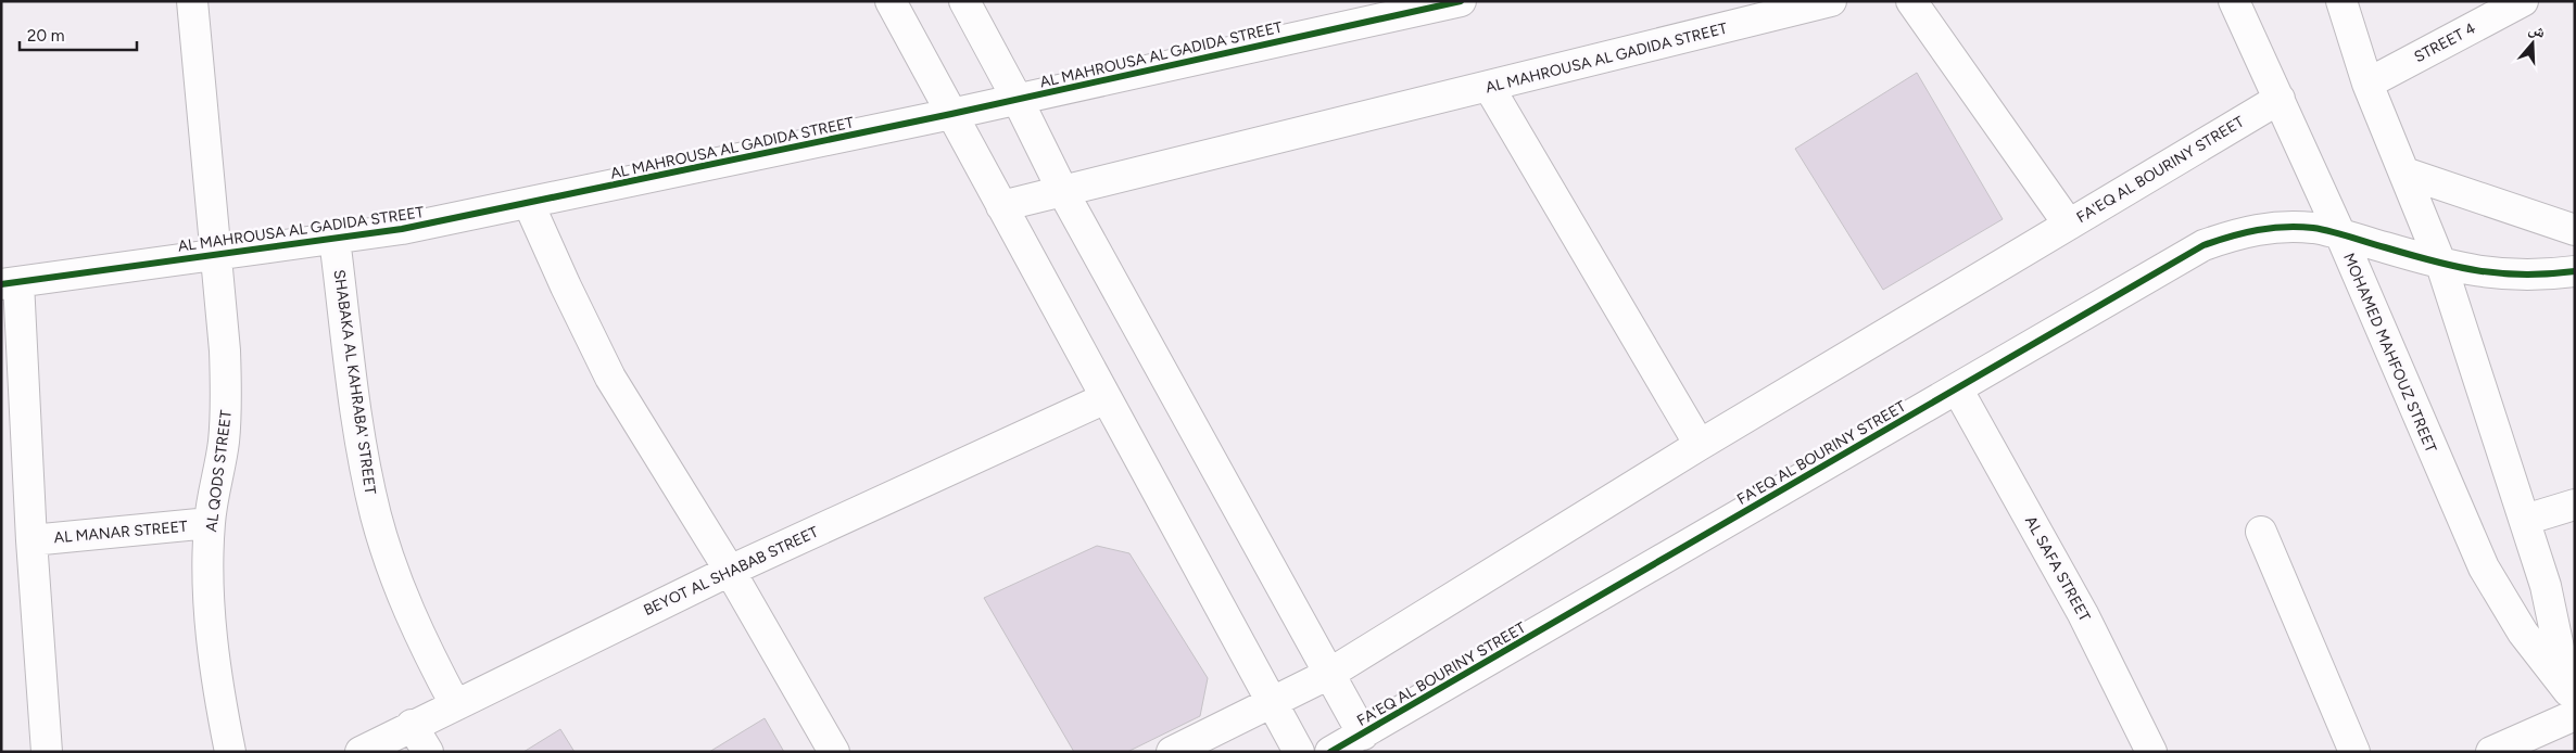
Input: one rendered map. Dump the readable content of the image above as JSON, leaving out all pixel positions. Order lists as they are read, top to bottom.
{
  "streets": {
    "street": [
      "STREET 4",
      "AL MAHROUSA AL GADIDA STREET",
      "FA'EQ AL BOURINY STREET",
      "MOHAMED MAHFOUZ STREET",
      "SHABAKA AL KAHRABA' STREET",
      "AL QODS STREET",
      "AL MANAR STREET",
      "AL SAFA STREET",
      "BEYOT AL SHABAB STREET"
    ]
  },
  "crossings": [
    ["AL MAHROUSA AL GADIDA STREET", "SHABAKA AL KAHRABA' STREET"],
    ["AL MAHROUSA AL GADIDA STREET", "AL QODS STREET"],
    ["FA'EQ AL BOURINY STREET", "MOHAMED MAHFOUZ STREET"],
    ["FA'EQ AL BOURINY STREET", "AL SAFA STREET"],
    ["SHABAKA AL KAHRABA' STREET", "BEYOT AL SHABAB STREET"],
    ["AL QODS STREET", "AL MANAR STREET"]
  ],
  "scale_bar": "20 m",
  "north": "top"
}
